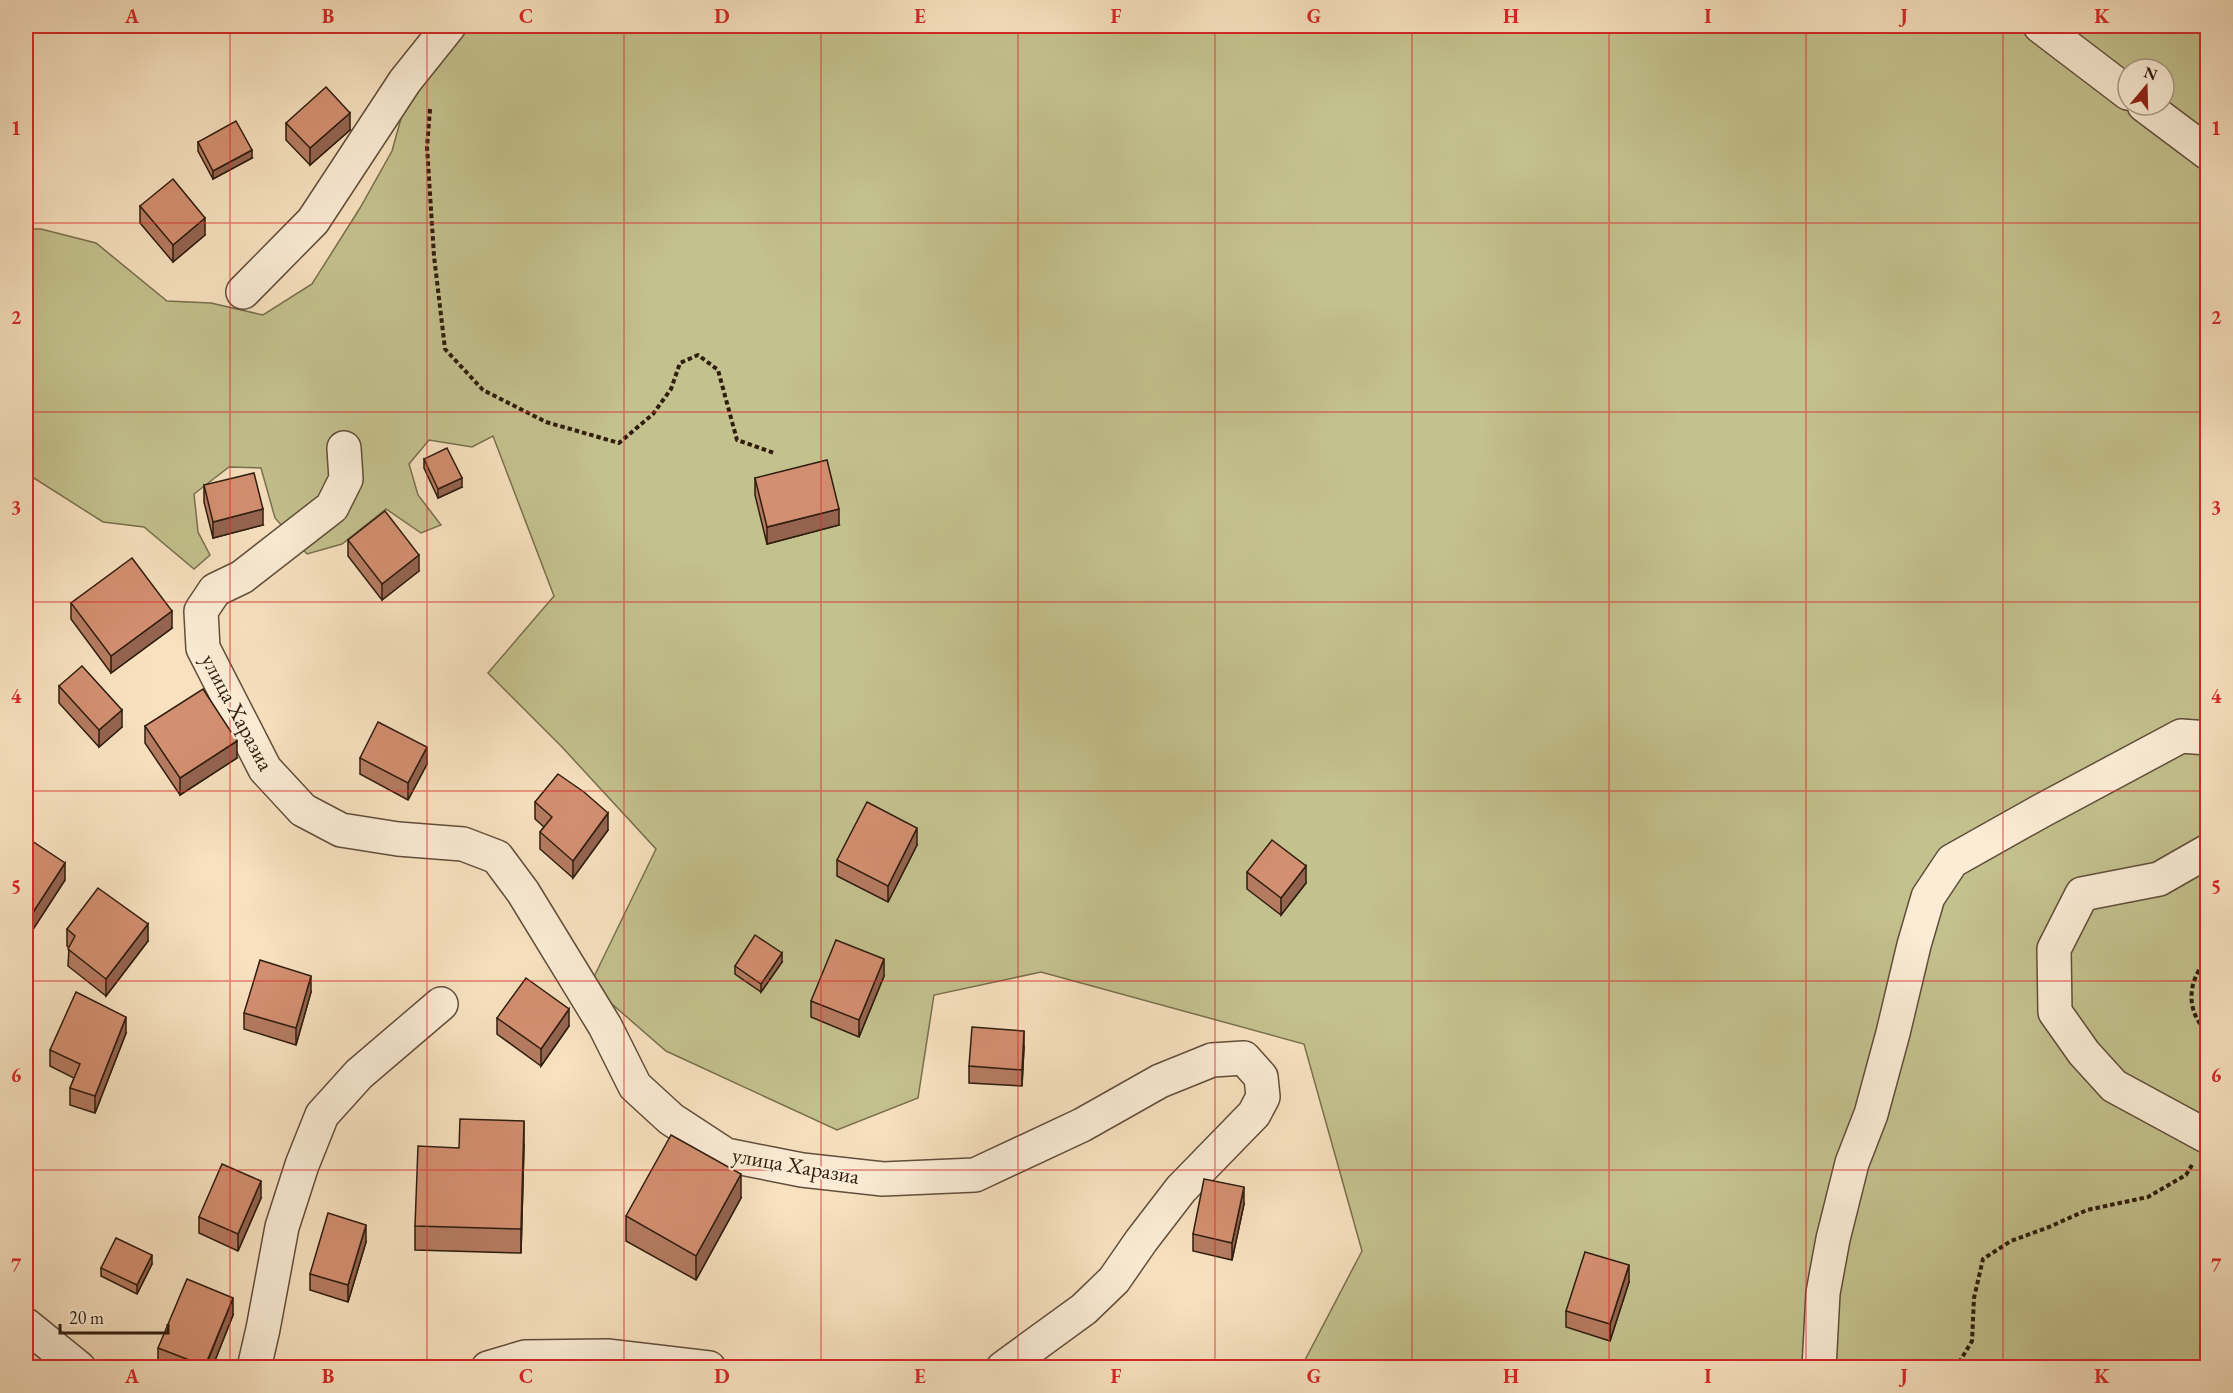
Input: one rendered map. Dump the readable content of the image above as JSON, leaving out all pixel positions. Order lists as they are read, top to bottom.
{
  "streets": {
    "street": ["улица Харазиа"]
  },
  "scale_bar": "20 m",
  "north": "top",
  "grid": {
    "columns": [
      "A",
      "B",
      "C",
      "D",
      "E",
      "F",
      "G",
      "H",
      "I",
      "J",
      "K"
    ],
    "rows": [
      "1",
      "2",
      "3",
      "4",
      "5",
      "6",
      "7"
    ]
  }
}
